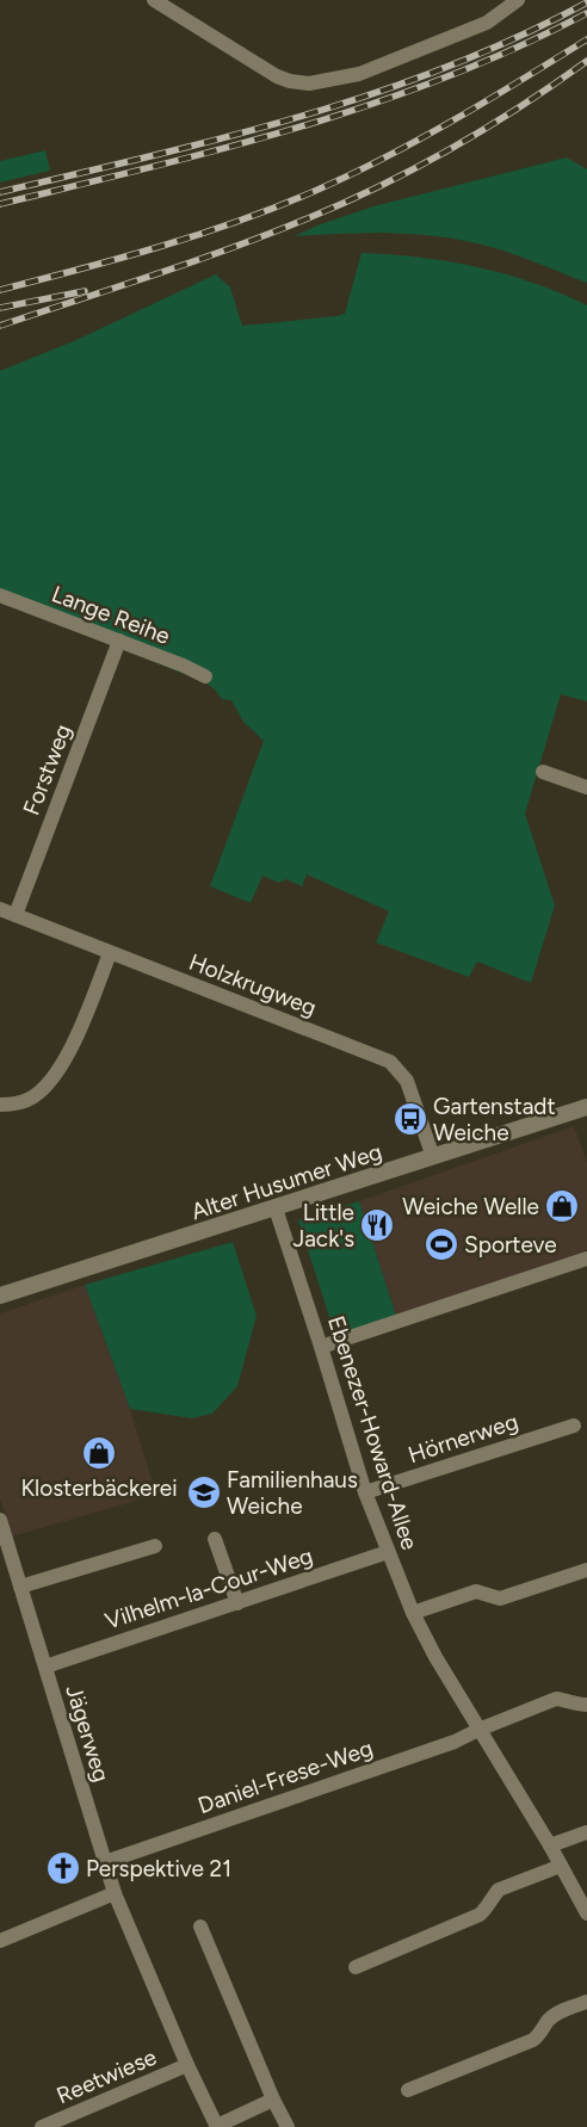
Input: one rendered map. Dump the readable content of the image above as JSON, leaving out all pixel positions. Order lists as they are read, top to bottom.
{
  "streets": {
    "street": [
      "Lange Reihe",
      "Forstweg",
      "Holzkrugweg",
      "Alter Husumer Weg",
      "Ebenezer-Howard-Allee",
      "Hörnerweg",
      "Vilhelm-la-Cour-Weg",
      "Jägerweg",
      "Daniel-Frese-Weg",
      "Reetwiese"
    ]
  },
  "crossings": [
    ["Lange Reihe", "Forstweg"],
    ["Forstweg", "Holzkrugweg"],
    ["Holzkrugweg", "Alter Husumer Weg"],
    ["Alter Husumer Weg", "Ebenezer-Howard-Allee"],
    ["Ebenezer-Howard-Allee", "Hörnerweg"],
    ["Ebenezer-Howard-Allee", "Vilhelm-la-Cour-Weg"],
    ["Ebenezer-Howard-Allee", "Daniel-Frese-Weg"],
    ["Vilhelm-la-Cour-Weg", "Jägerweg"],
    ["Jägerweg", "Daniel-Frese-Weg"],
    ["Jägerweg", "Reetwiese"]
  ],
  "places": {
    "bus stop": ["Gartenstadt Weiche"],
    "shop": ["Weiche Welle", "Klosterbäckerei"],
    "restaurant": ["Little Jack's"],
    "sports": ["Sporteve"],
    "school or university": ["Familienhaus Weiche"],
    "church": ["Perspektive 21"]
  }
}
